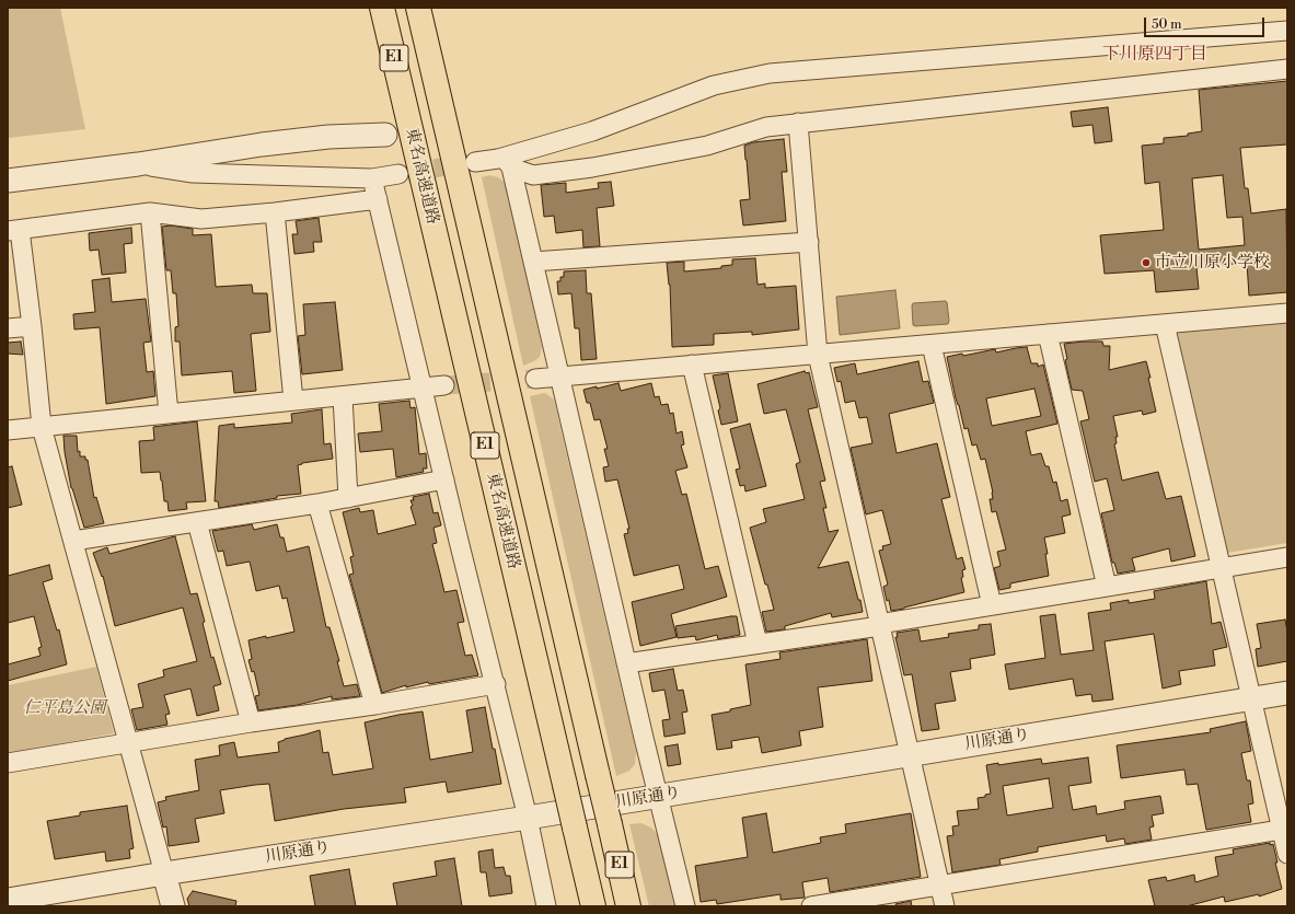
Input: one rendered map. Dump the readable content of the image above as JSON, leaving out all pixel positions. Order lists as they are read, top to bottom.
{
  "streets": {
    "highway": ["E1", "東名高速道路"],
    "street": ["川原通り"]
  },
  "districts": ["下川原四丁目"],
  "parks": ["仁平島公園"],
  "places": ["市立川原小学校"],
  "scale_bar": "50 m"
}
